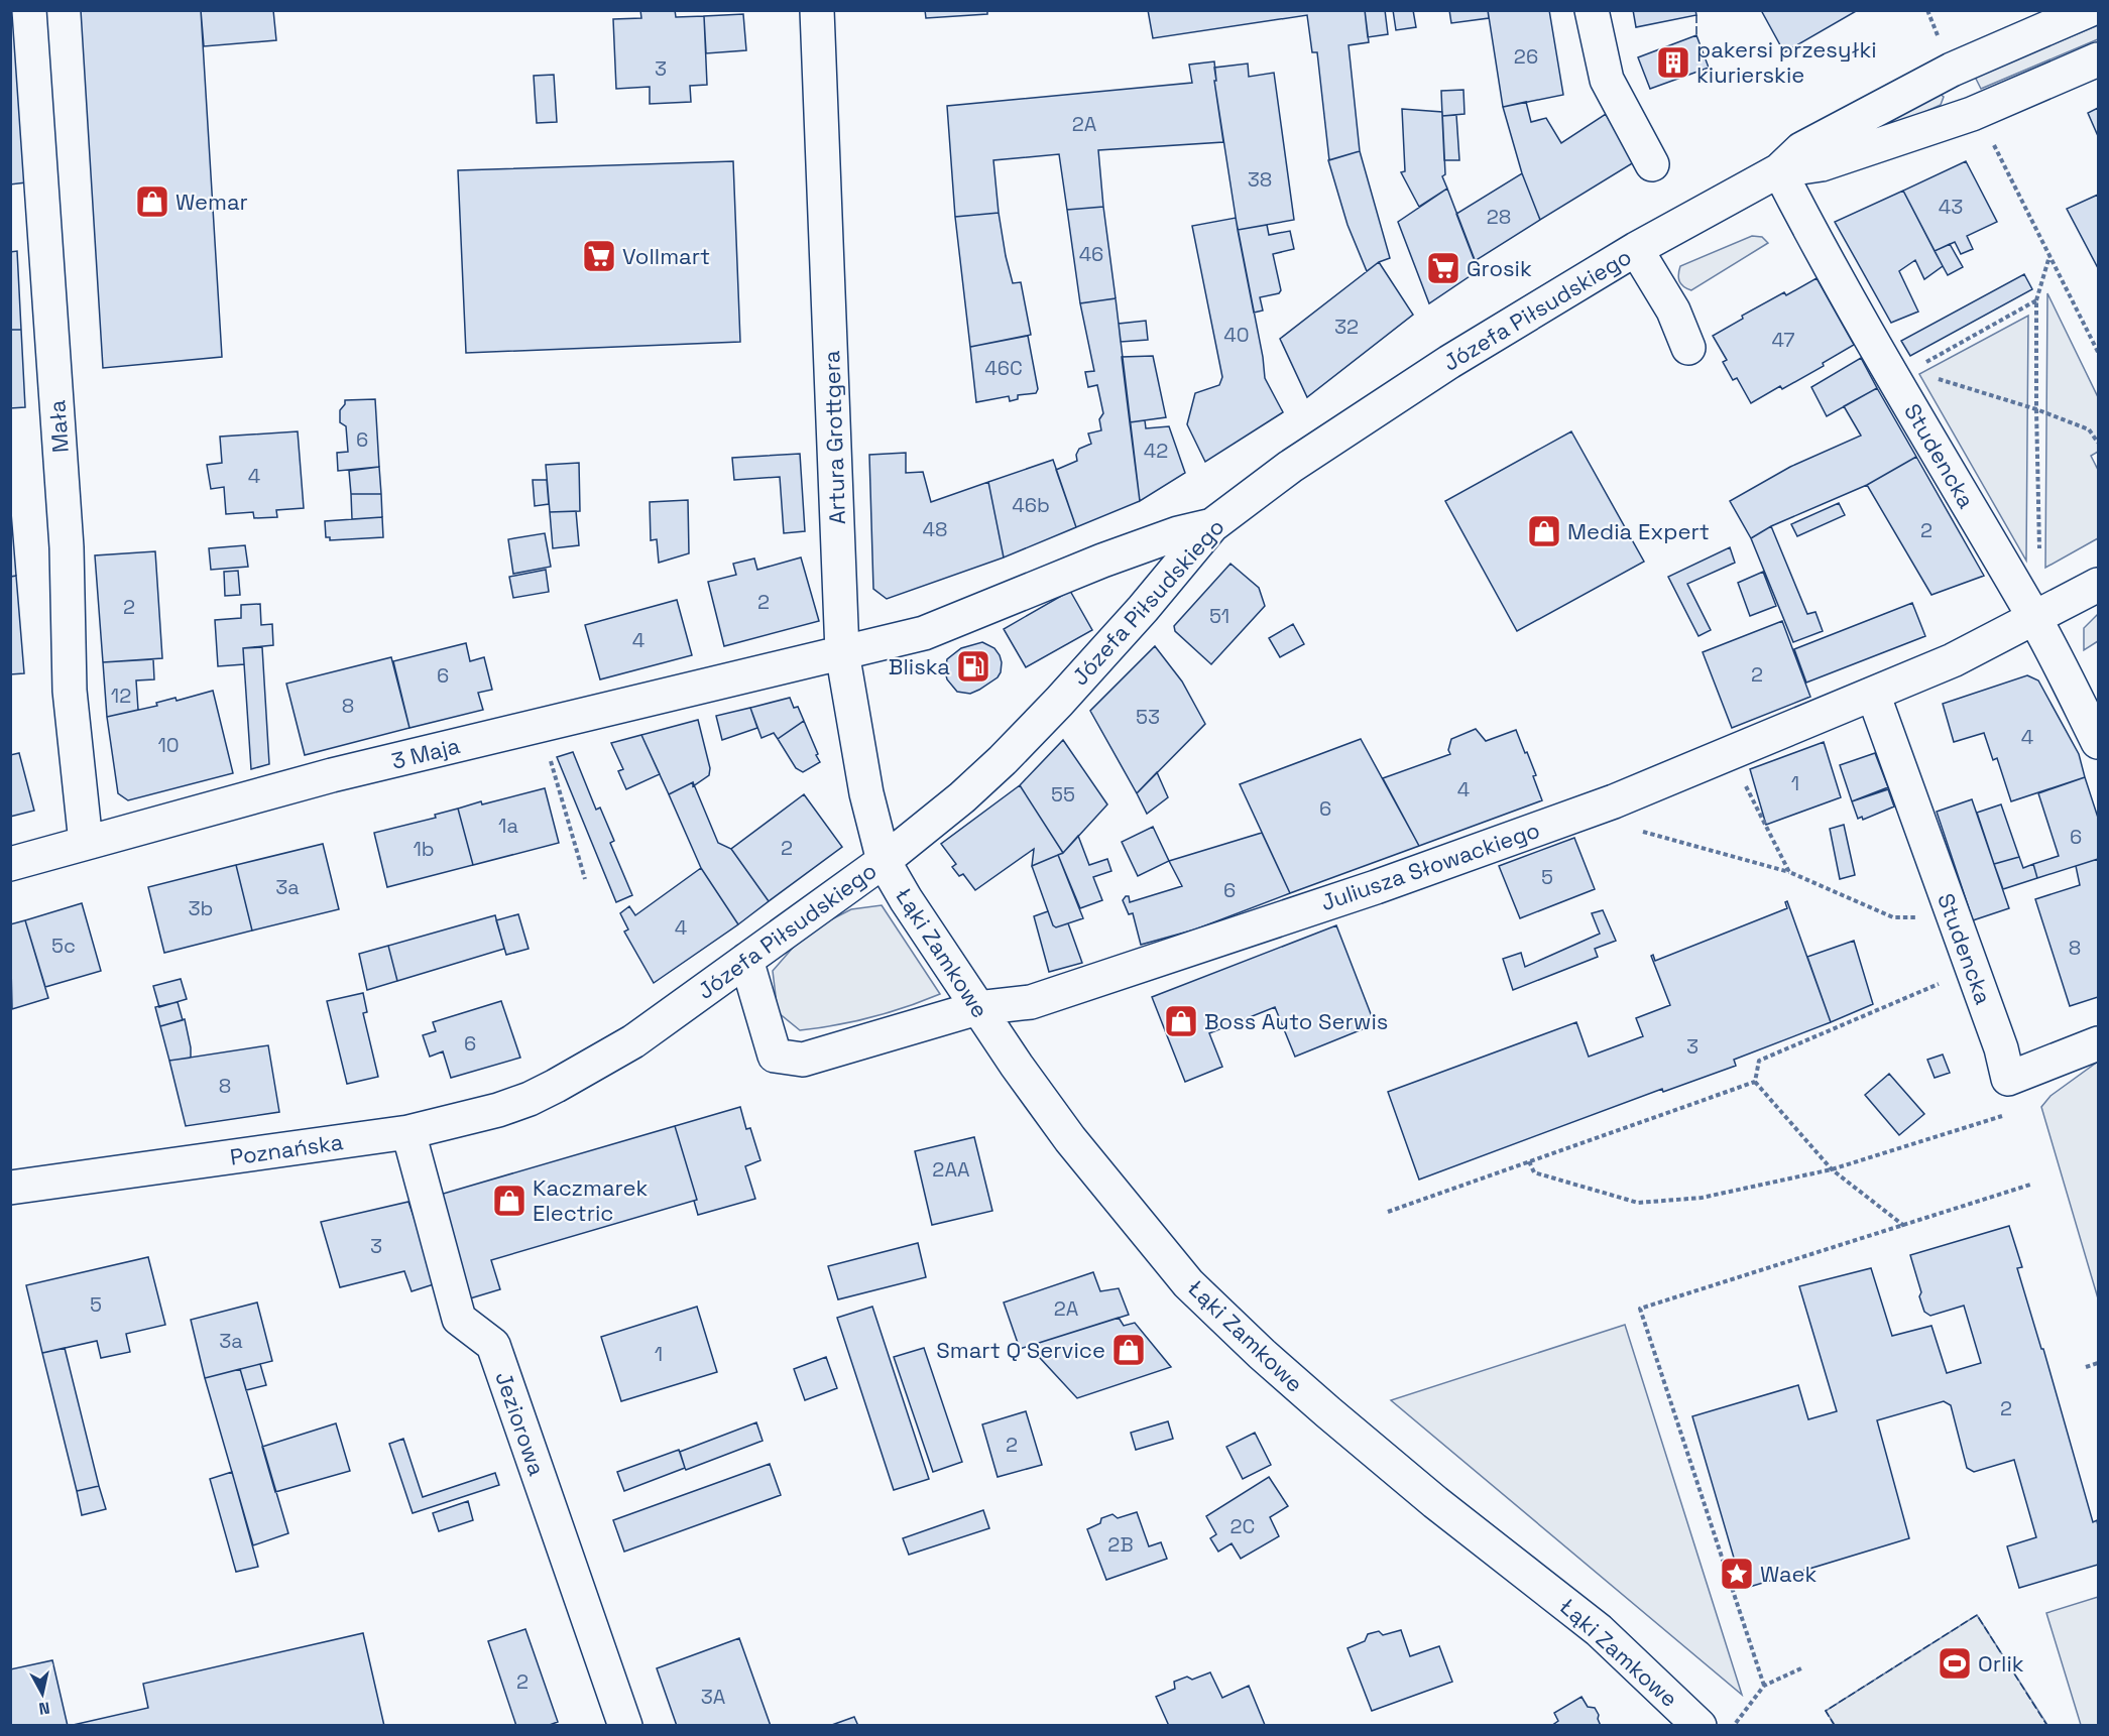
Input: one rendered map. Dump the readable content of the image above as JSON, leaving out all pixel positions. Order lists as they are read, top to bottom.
{
  "streets": {
    "street": [
      "Józefa Piłsudskiego",
      "Mała",
      "Artura Grottgera",
      "Studencka",
      "3 Maja",
      "Juliusza Słowackiego",
      "Łąki Zamkowe",
      "Poznańska",
      "Jeziorowa"
    ]
  },
  "crossings": [
    ["Józefa Piłsudskiego", "Artura Grottgera"],
    ["Józefa Piłsudskiego", "Studencka"],
    ["Józefa Piłsudskiego", "3 Maja"],
    ["Józefa Piłsudskiego", "Juliusza Słowackiego"],
    ["Józefa Piłsudskiego", "Łąki Zamkowe"],
    ["Józefa Piłsudskiego", "Poznańska"],
    ["Mała", "3 Maja"],
    ["Artura Grottgera", "3 Maja"],
    ["Artura Grottgera", "Łąki Zamkowe"],
    ["Studencka", "Juliusza Słowackiego"],
    ["Juliusza Słowackiego", "Łąki Zamkowe"],
    ["Poznańska", "Jeziorowa"]
  ],
  "places": {
    "building": ["pakersi przesyłki kiurierskie"],
    "shop": [
      "Wemar",
      "Media Expert",
      "Boss Auto Serwis",
      "Kaczmarek Electric",
      "Smart Q Service"
    ],
    "supermarket": ["Vollmart", "Grosik"],
    "fuel station": ["Bliska"],
    "place": ["Waek"],
    "sports": ["Orlik"]
  },
  "house_numbers": [
    "26",
    "3",
    "2A",
    "38",
    "43",
    "28",
    "46",
    "32",
    "40",
    "47",
    "46C",
    "6",
    "42",
    "4",
    "46b",
    "48",
    "2",
    "2",
    "2",
    "51",
    "4",
    "2",
    "6",
    "12",
    "8",
    "53",
    "4",
    "10",
    "1",
    "4",
    "55",
    "6",
    "1a",
    "6",
    "2",
    "1b",
    "5",
    "3a",
    "6",
    "3b",
    "4",
    "5c",
    "8",
    "6",
    "3",
    "8",
    "2AA",
    "3",
    "5",
    "2A",
    "3a",
    "1",
    "2",
    "2",
    "2C",
    "2B",
    "2",
    "3A"
  ],
  "north": "bottom"
}
